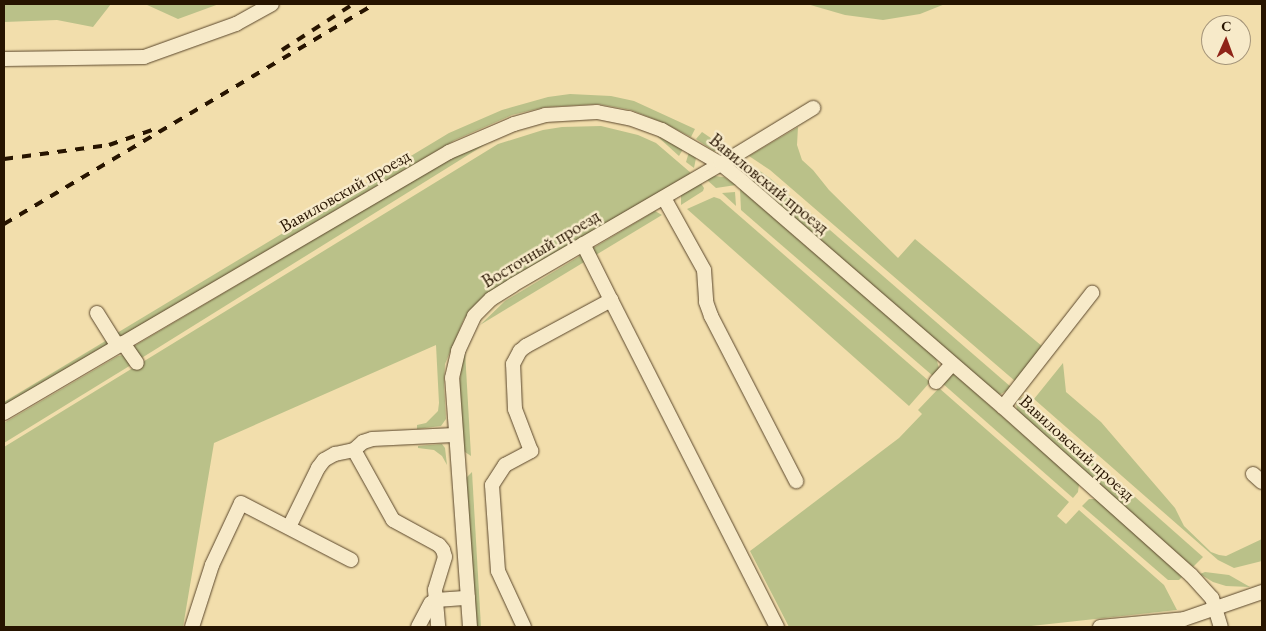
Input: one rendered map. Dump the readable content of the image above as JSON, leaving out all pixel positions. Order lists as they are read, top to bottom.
{
  "streets": {
    "street": ["Вавиловский проезд", "Восточный проезд"]
  },
  "crossings": [
    ["Вавиловский проезд", "Восточный проезд"]
  ],
  "north": "top"
}
